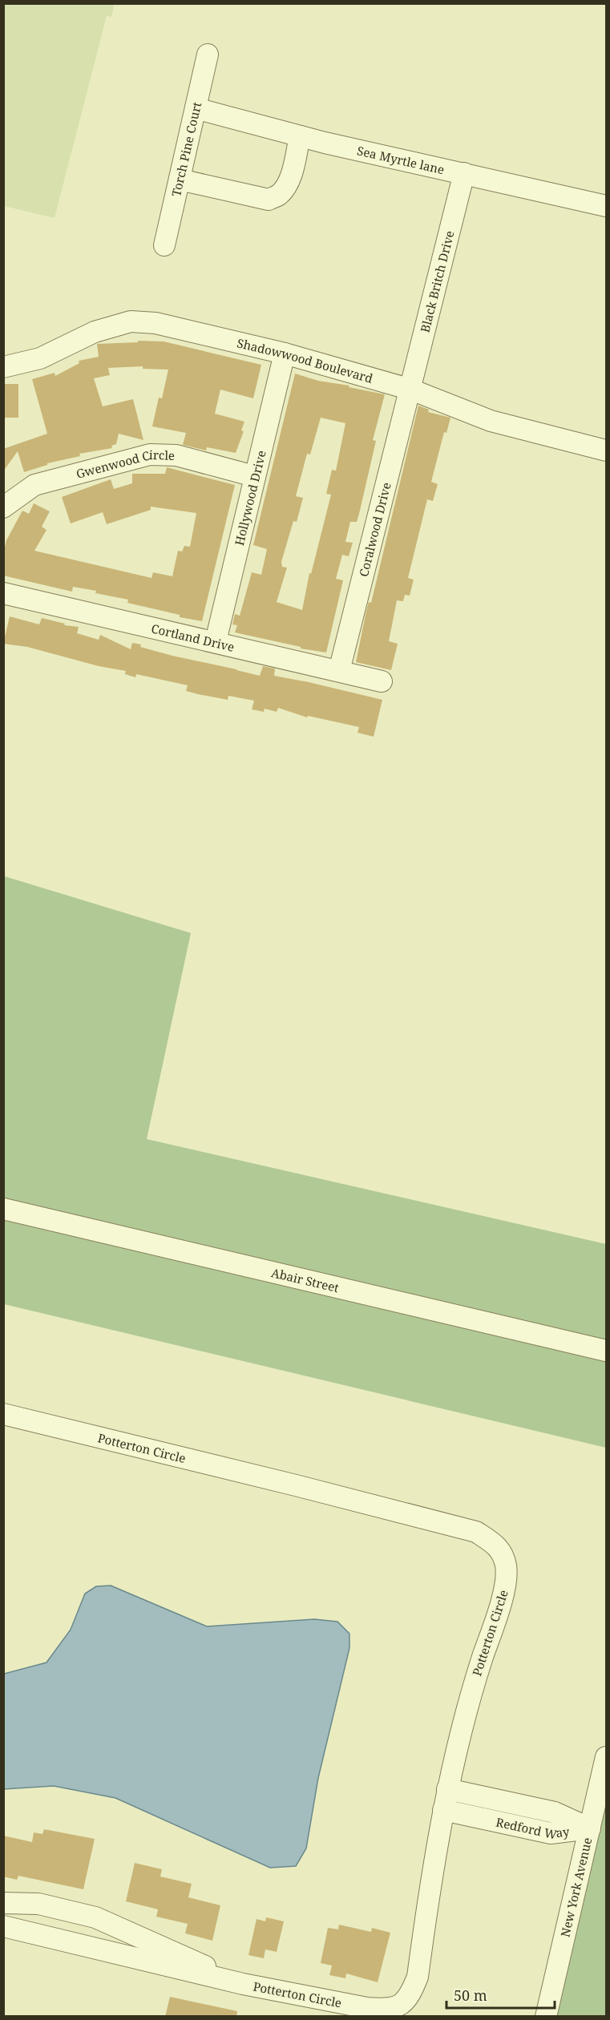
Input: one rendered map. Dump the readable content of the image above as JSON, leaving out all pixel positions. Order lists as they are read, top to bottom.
{
  "streets": {
    "street": [
      "Torch Pine Court",
      "Sea Myrtle lane",
      "Black Britch Drive",
      "Shadowwood Boulevard",
      "Gwenwood Circle",
      "Hollywood Drive",
      "Coralwood Drive",
      "Cortland Drive",
      "Abair Street",
      "Potterton Circle",
      "Redford Way",
      "New York Avenue"
    ]
  },
  "crossings": [
    ["Torch Pine Court", "Sea Myrtle lane"],
    ["Sea Myrtle lane", "Black Britch Drive"],
    ["Black Britch Drive", "Shadowwood Boulevard"],
    ["Black Britch Drive", "Coralwood Drive"],
    ["Shadowwood Boulevard", "Hollywood Drive"],
    ["Shadowwood Boulevard", "Coralwood Drive"],
    ["Gwenwood Circle", "Hollywood Drive"],
    ["Hollywood Drive", "Cortland Drive"],
    ["Coralwood Drive", "Cortland Drive"],
    ["Potterton Circle", "Redford Way"],
    ["Redford Way", "New York Avenue"]
  ],
  "scale_bar": "50 m"
}
